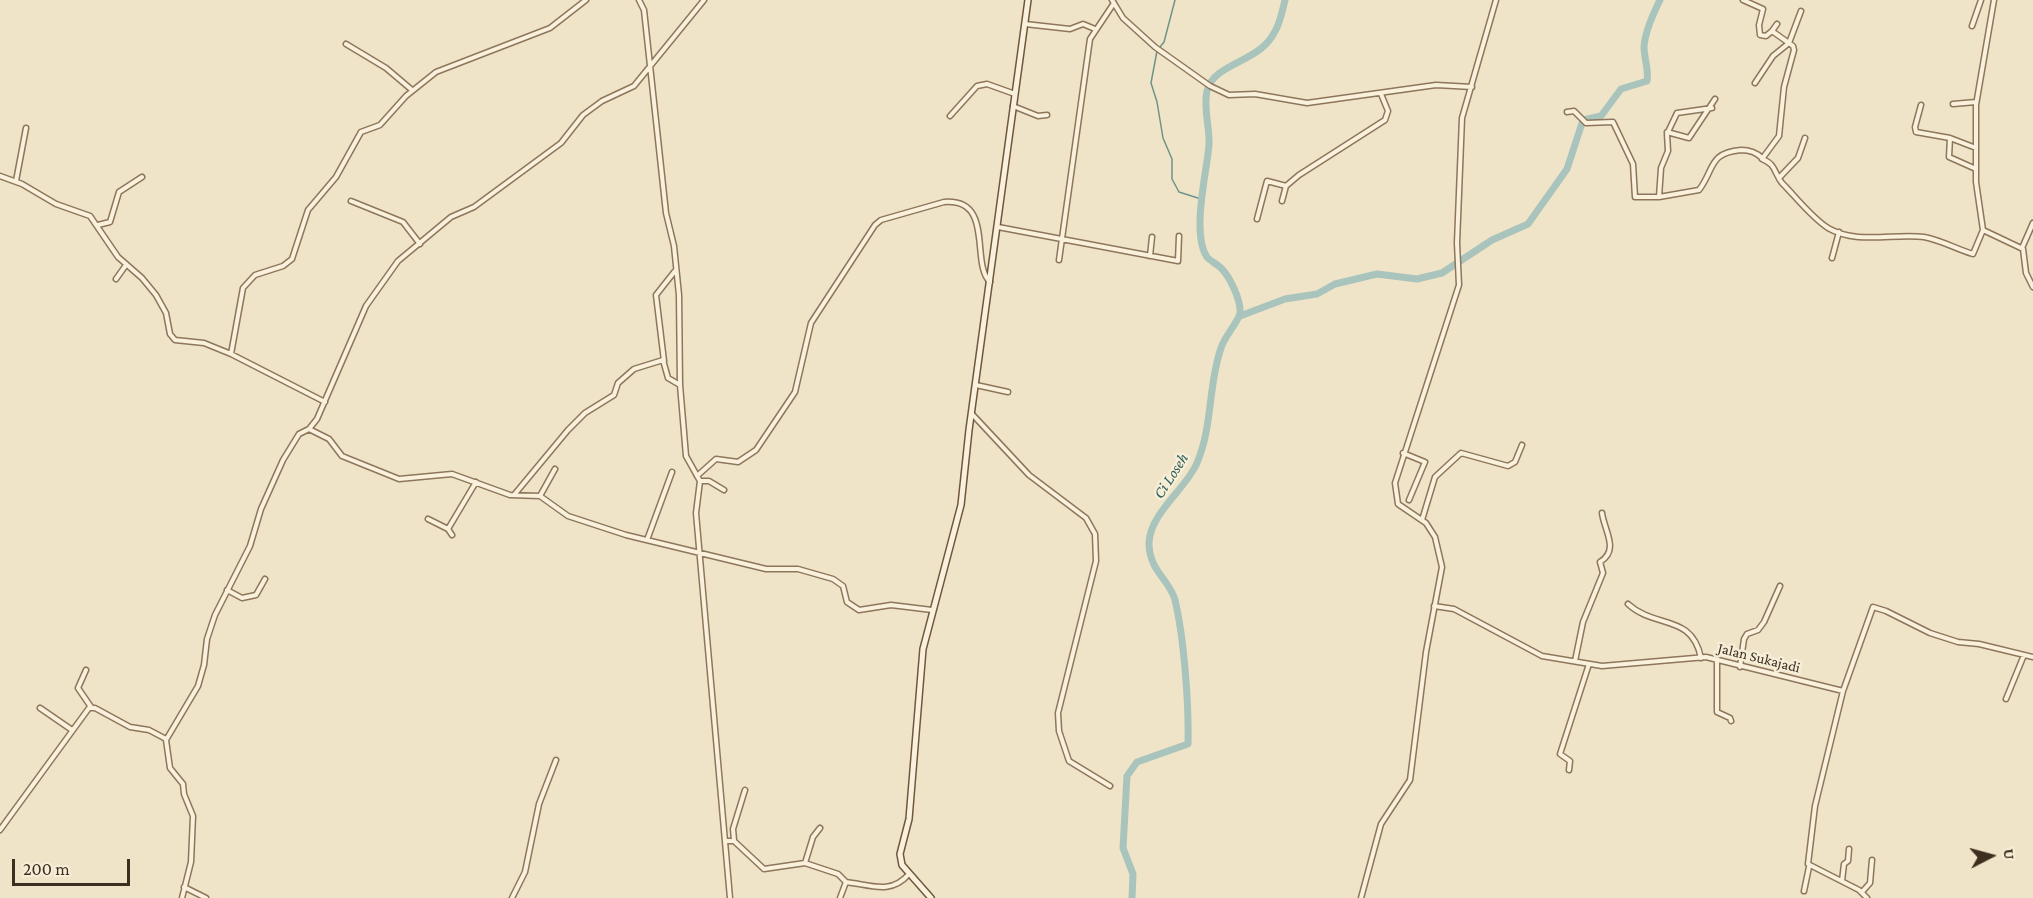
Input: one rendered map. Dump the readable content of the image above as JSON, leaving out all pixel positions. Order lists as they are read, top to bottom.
{
  "streets": {
    "street": ["Jalan Sukajadi"]
  },
  "water": ["Ci Loseh"],
  "scale_bar": "200 m",
  "north": "right"
}
